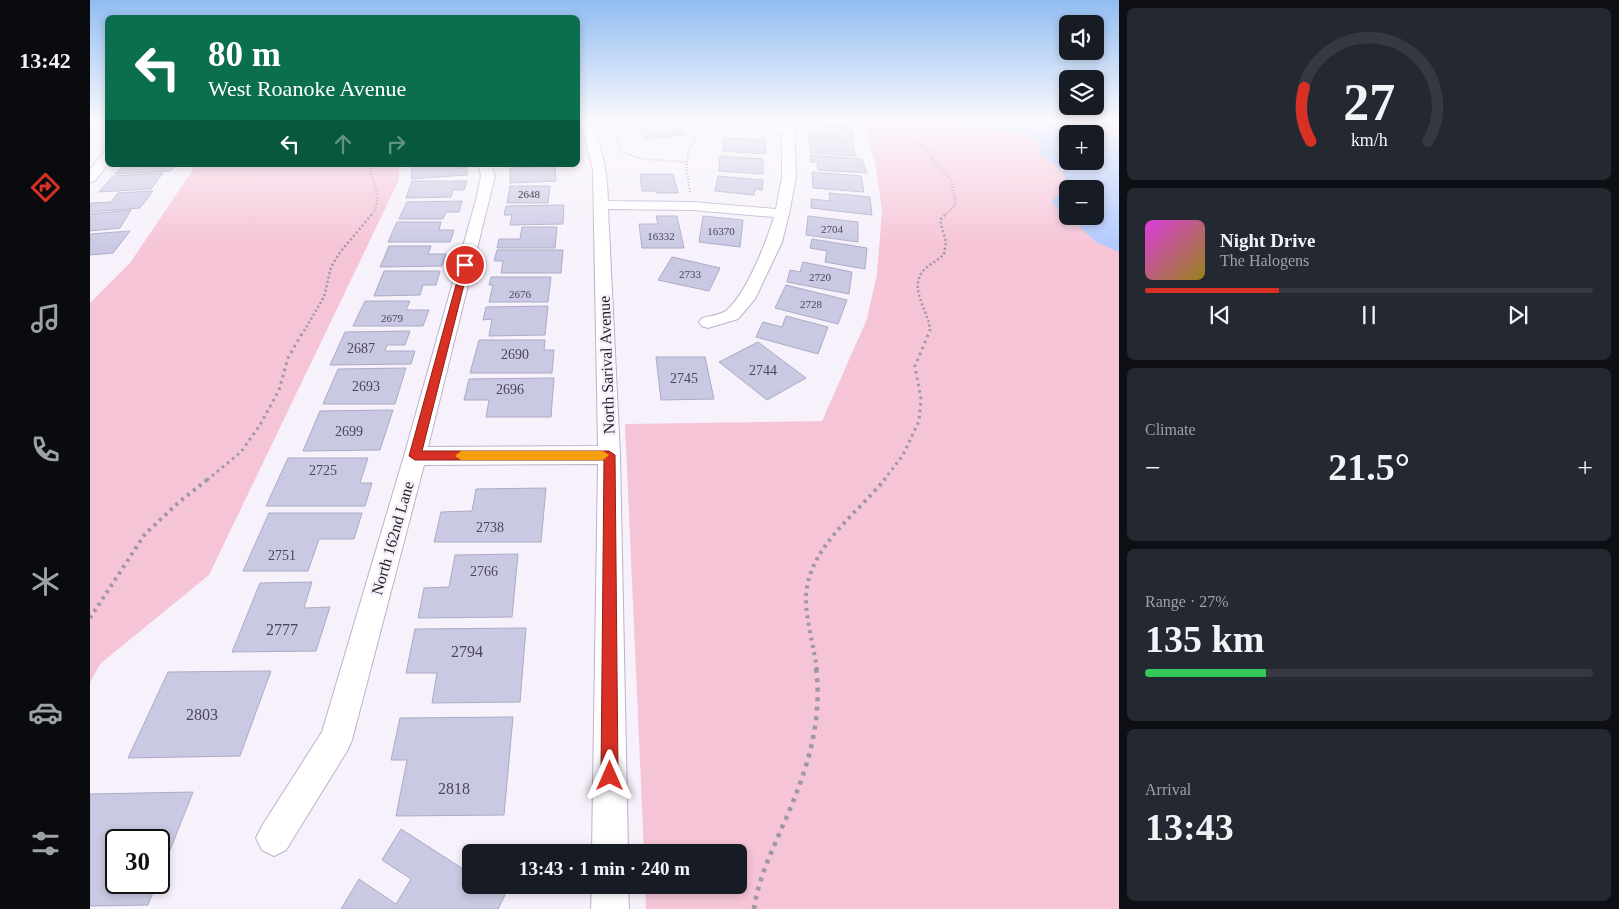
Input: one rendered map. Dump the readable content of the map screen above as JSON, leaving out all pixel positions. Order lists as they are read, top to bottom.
{
  "streets": {
    "street": ["North Sarival Avenue", "North 162nd Lane"]
  },
  "house_numbers": [
    "2648",
    "2704",
    "16370",
    "16332",
    "2733",
    "2720",
    "2676",
    "2728",
    "2679",
    "2687",
    "2690",
    "2744",
    "2745",
    "2693",
    "2696",
    "2699",
    "2725",
    "2738",
    "2751",
    "2766",
    "2777",
    "2794",
    "2803",
    "2818"
  ],
  "page": {
    "tabs": "13:42",
    "map_buttons": ["+", "−"],
    "turn": ["80 m", "West Roanoke Avenue"],
    "song": ["Night Drive", "The Halogens"],
    "tile": [
      "Climate",
      ["Range · 27%", "135 km"],
      ["Arrival", "13:43"]
    ],
    "heat": ["−", "21.5°", "+"],
    "limit": "30",
    "trip": "13:43 · 1 min · 240 m",
    "gauge": ["27", "km/h"]
  }
}
